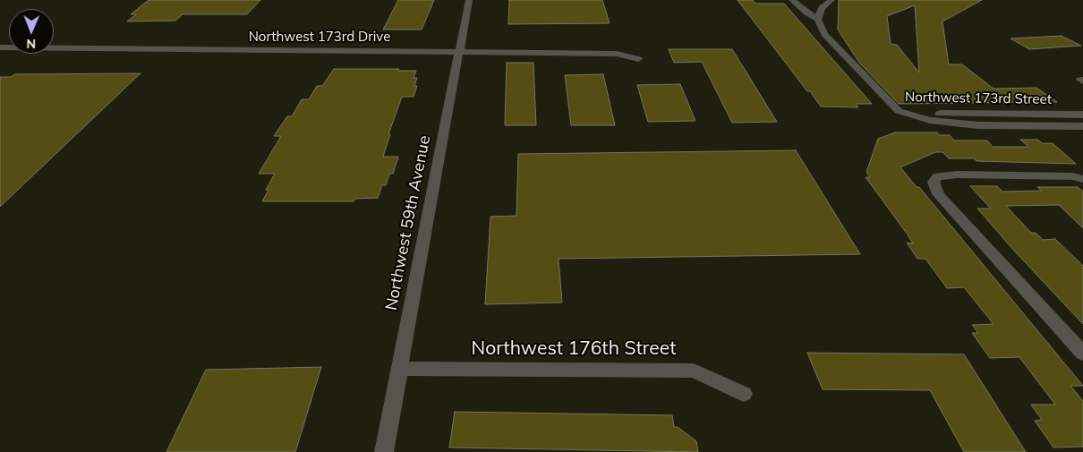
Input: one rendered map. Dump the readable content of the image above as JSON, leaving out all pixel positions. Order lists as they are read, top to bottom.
{
  "streets": {
    "street": [
      "Northwest 173rd Drive",
      "Northwest 173rd Street",
      "Northwest 59th Avenue",
      "Northwest 176th Street"
    ]
  },
  "crossings": [
    ["Northwest 173rd Drive", "Northwest 59th Avenue"],
    ["Northwest 59th Avenue", "Northwest 176th Street"]
  ],
  "north": "bottom"
}
